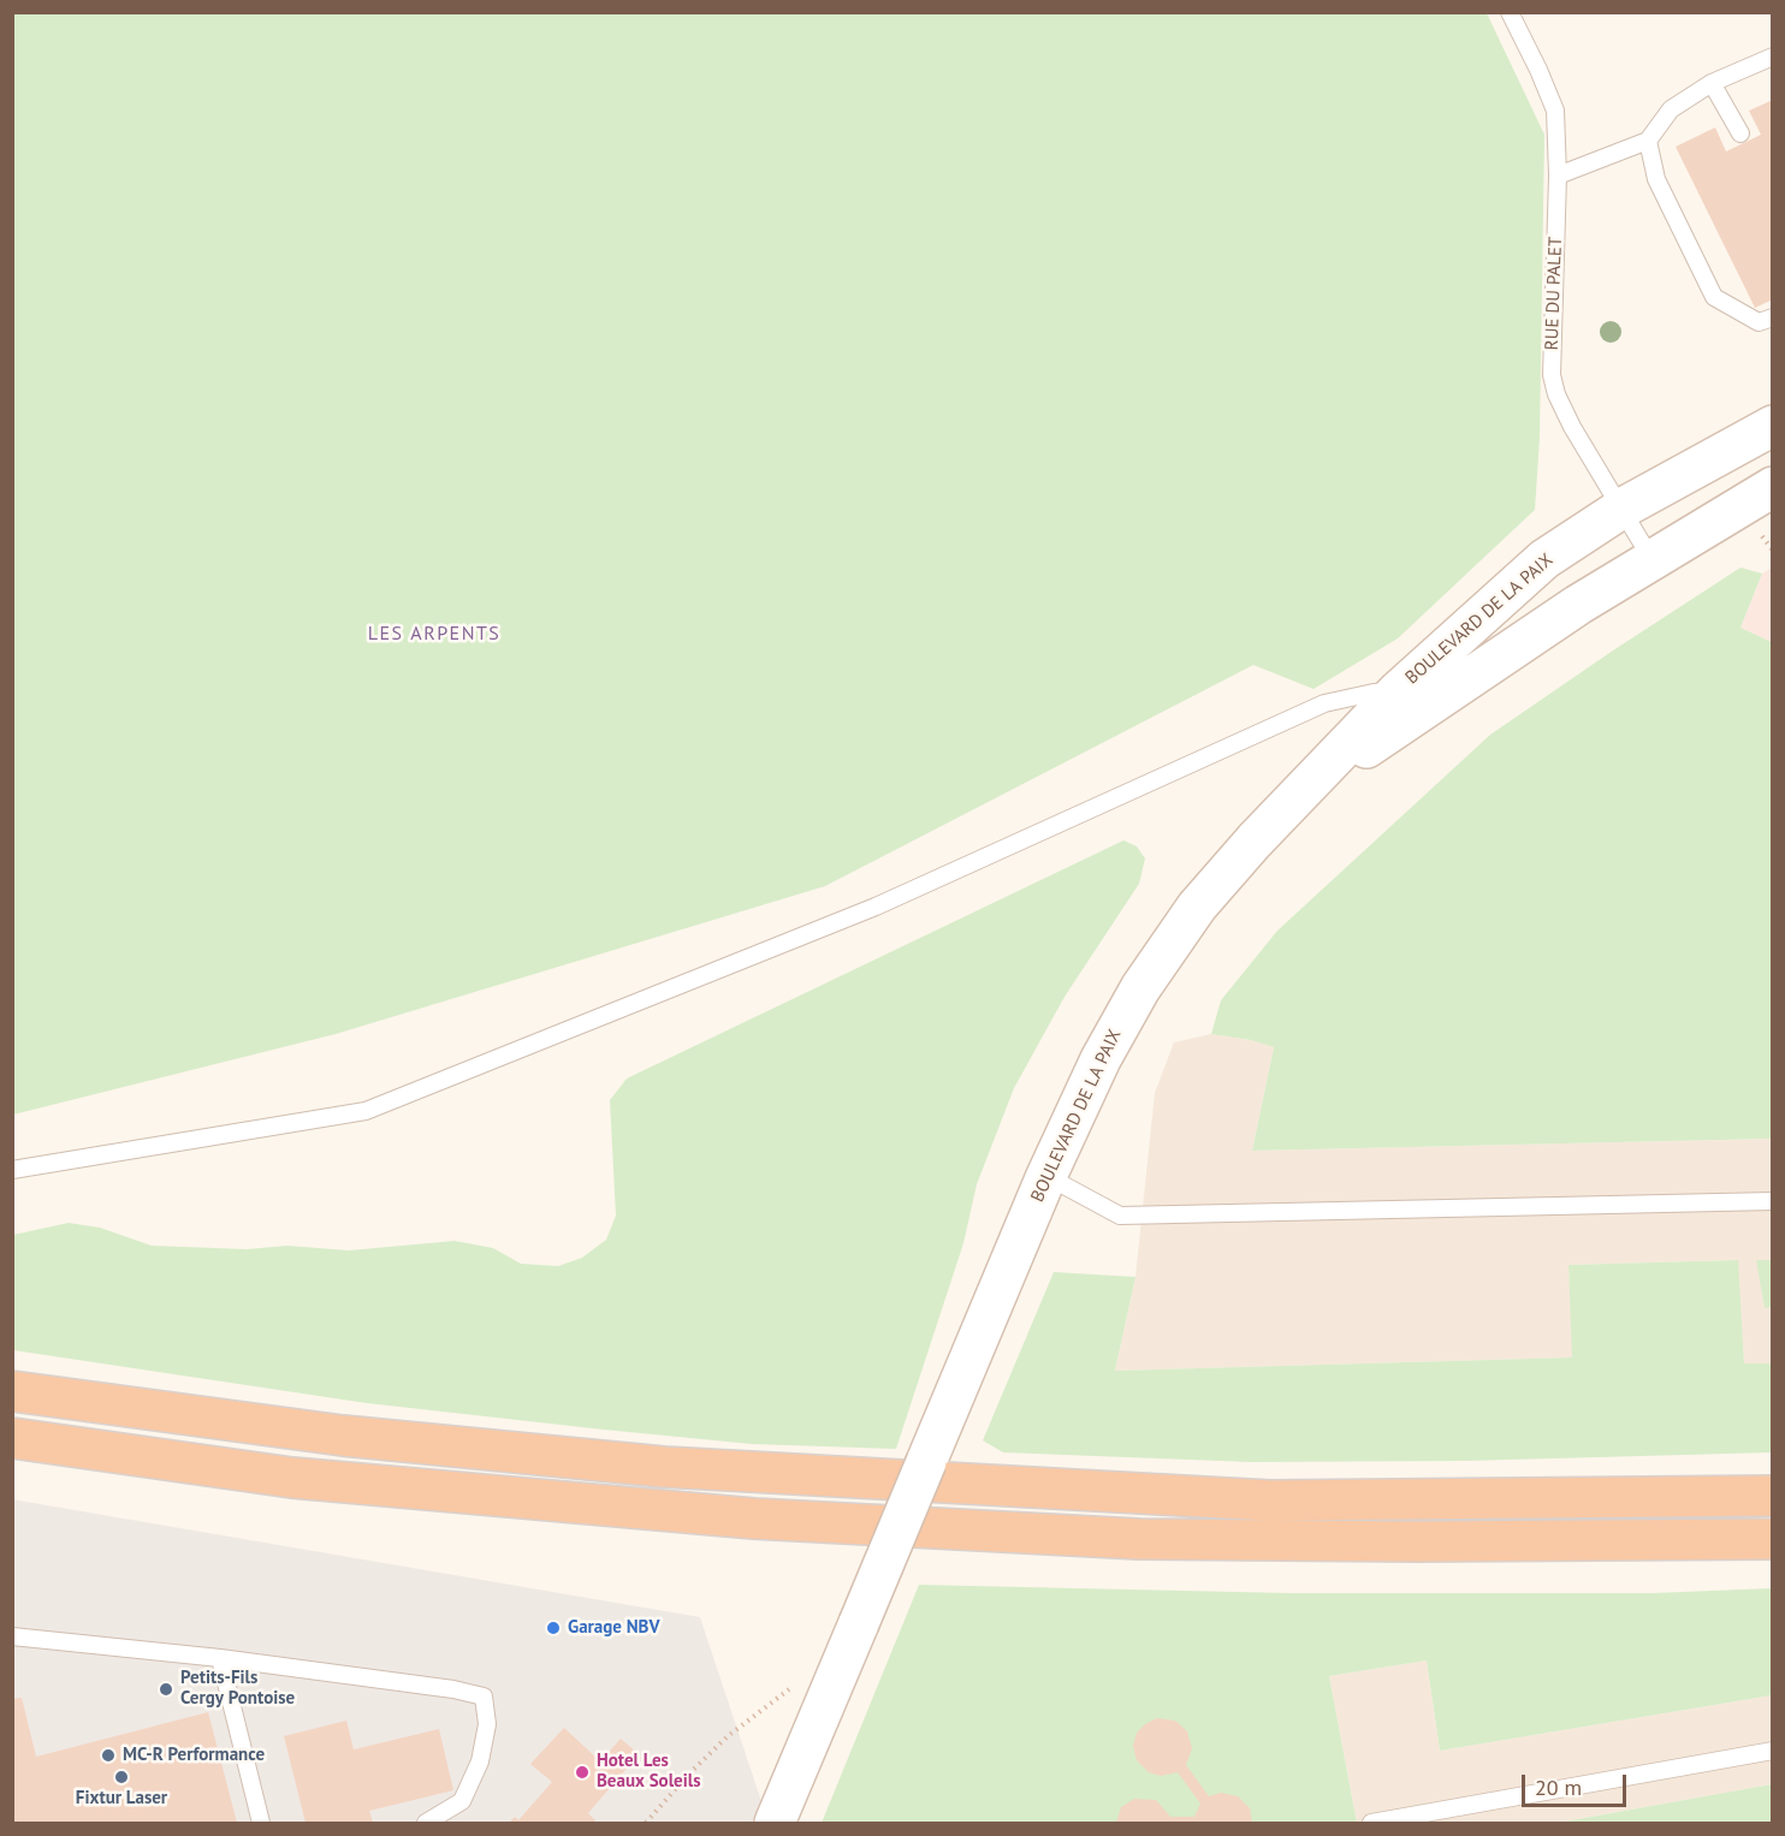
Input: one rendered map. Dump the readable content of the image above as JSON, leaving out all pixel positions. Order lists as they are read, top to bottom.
{
  "streets": {
    "main road": ["BOULEVARD DE LA PAIX"],
    "lane": ["RUE DU PALET"]
  },
  "crossings": [
    ["RUE DU PALET", "BOULEVARD DE LA PAIX"]
  ],
  "districts": ["LES ARPENTS"],
  "places": [
    "Garage NBV",
    "Petits-Fils Cergy Pontoise",
    "MC-R Performance",
    "Hotel Les Beaux Soleils",
    "Fixtur Laser"
  ],
  "scale_bar": "20 m"
}
